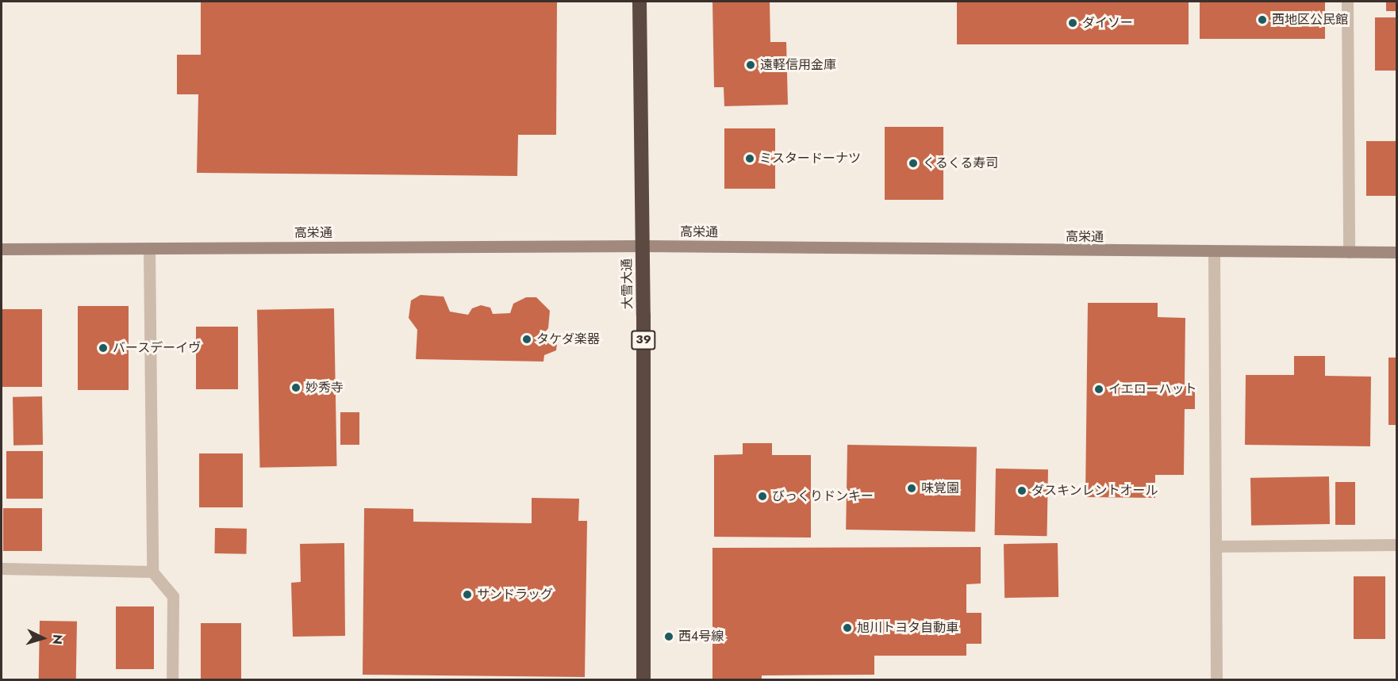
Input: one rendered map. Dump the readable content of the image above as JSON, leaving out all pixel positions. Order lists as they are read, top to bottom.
{
  "streets": {
    "highway": ["大雪大通", "39"],
    "street": ["高栄通"]
  },
  "crossings": [
    ["高栄通", "大雪大通"]
  ],
  "places": [
    "西地区公民館",
    "ダイソー",
    "遠軽信用金庫",
    "ミスタードーナツ",
    "くるくる寿司",
    "タケダ楽器",
    "バースデーイヴ",
    "妙秀寺",
    "イエローハット",
    "味覚園",
    "ダスキンレントオール",
    "びっくりドンキー",
    "サンドラッグ",
    "旭川トヨタ自動車",
    "西4号線"
  ],
  "north": "right"
}
